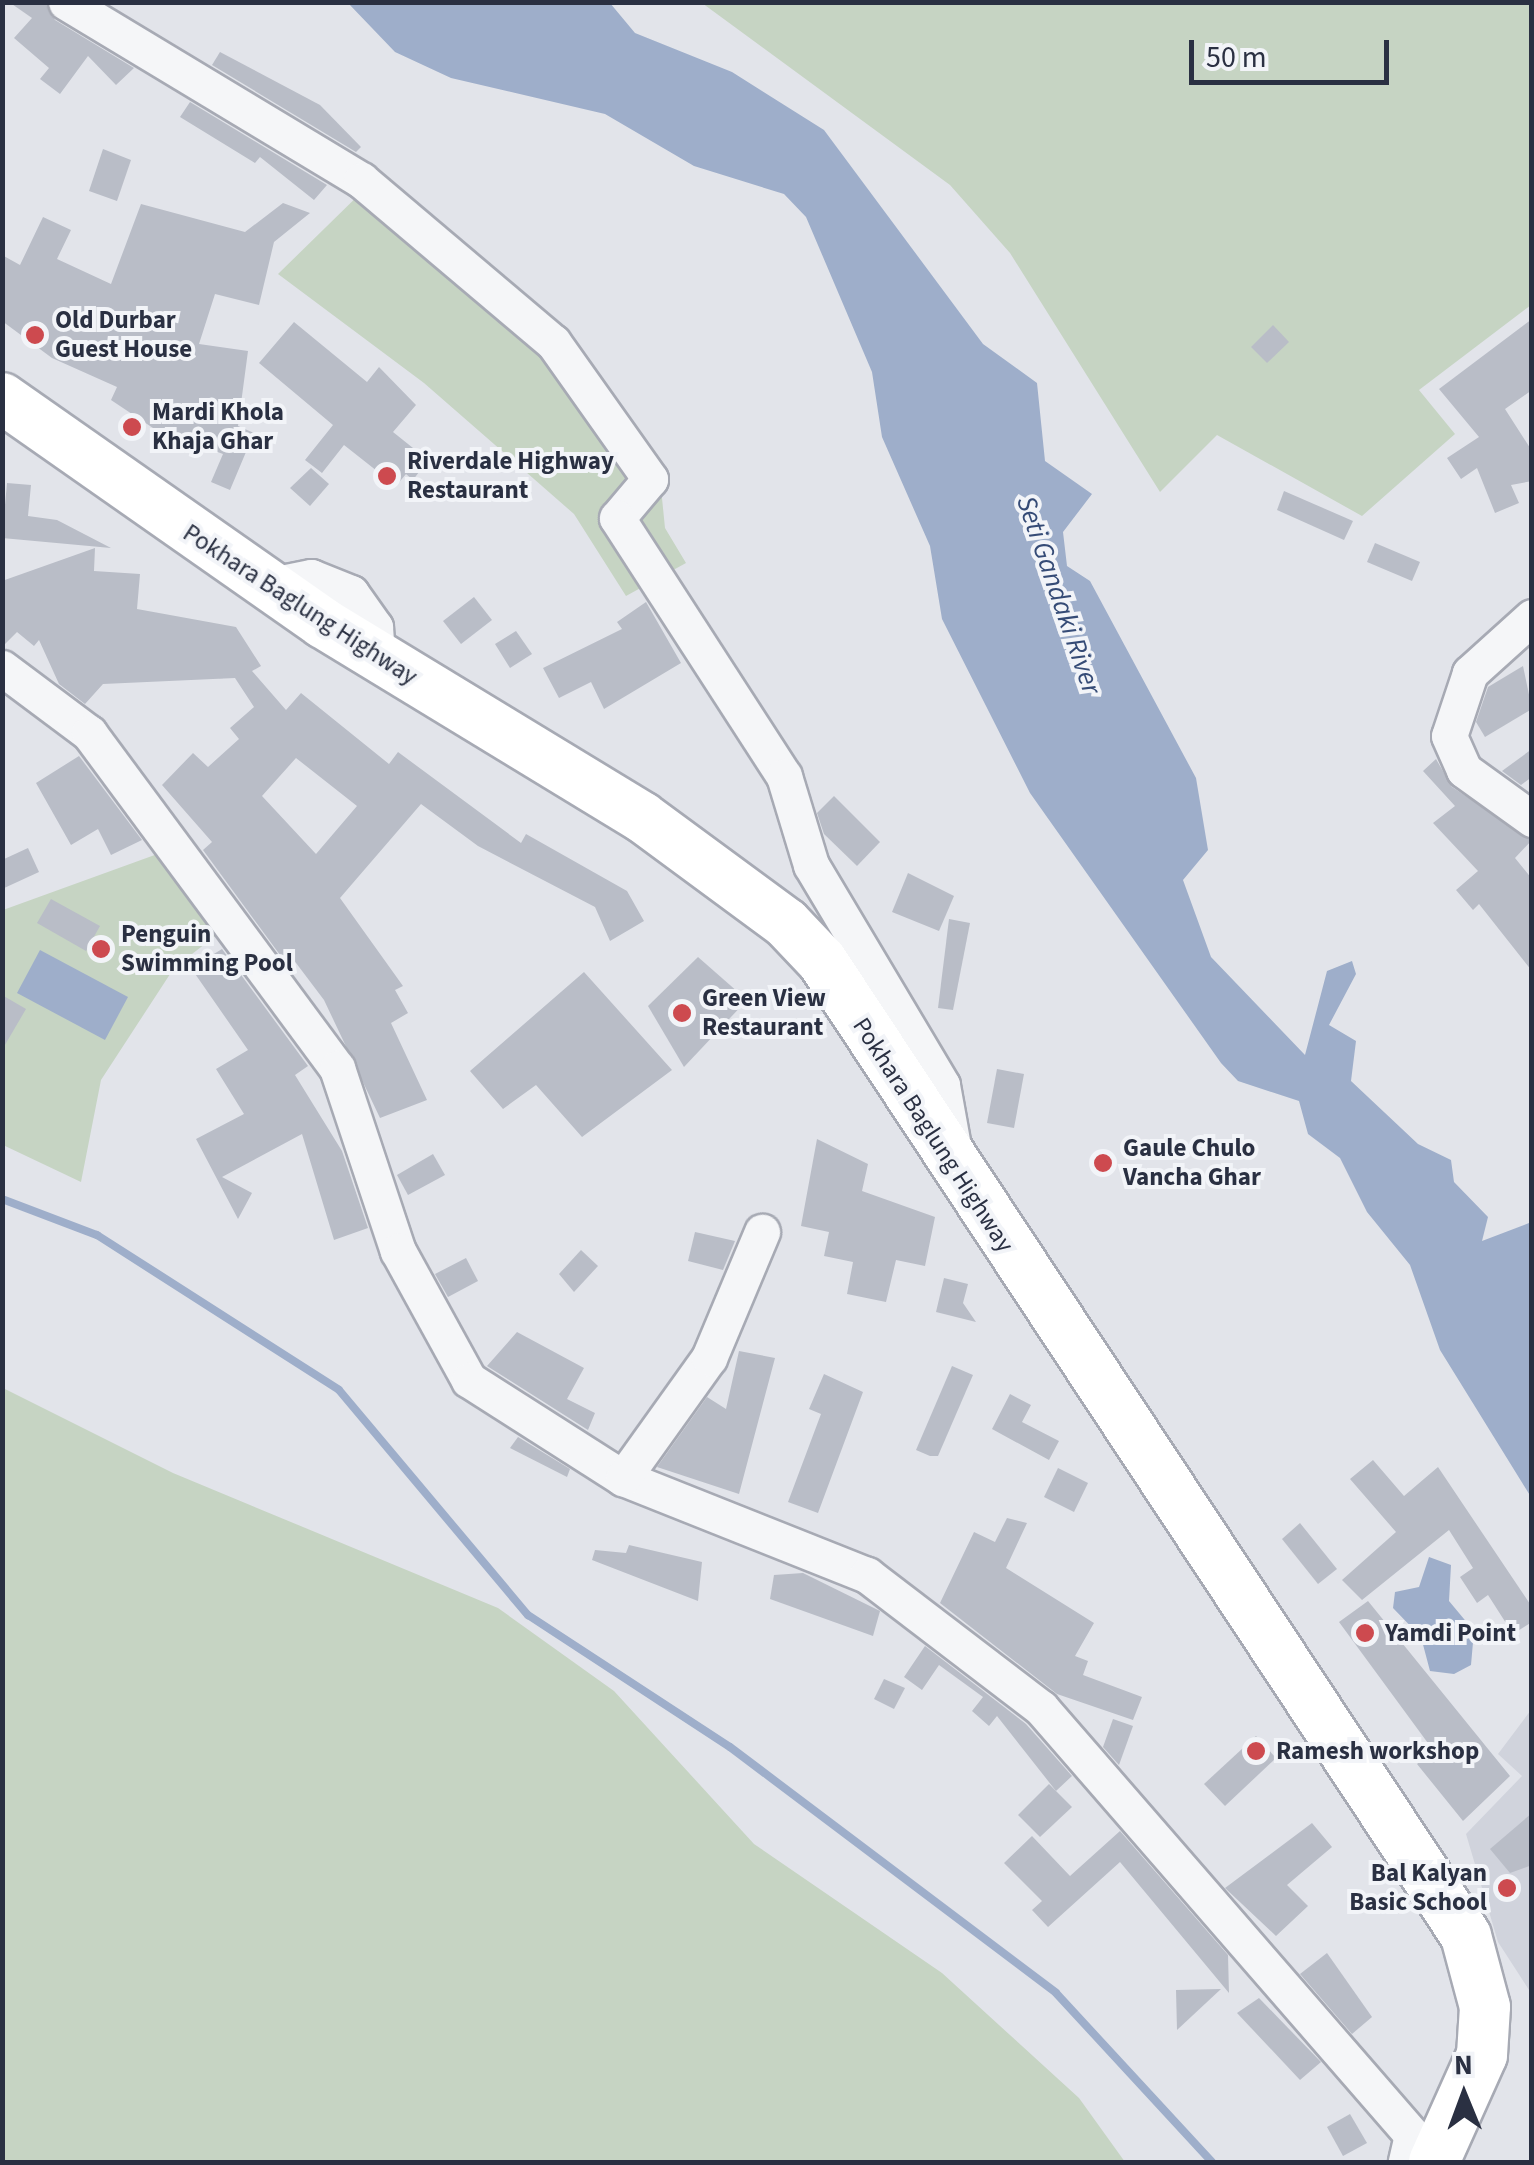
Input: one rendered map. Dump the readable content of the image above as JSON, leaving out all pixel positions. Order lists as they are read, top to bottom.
{
  "streets": {
    "highway": ["Pokhara Baglung Highway"]
  },
  "water": ["Seti Gandaki River"],
  "places": [
    "Old Durbar Guest House",
    "Mardi Khola Khaja Ghar",
    "Riverdale Highway Restaurant",
    "Penguin Swimming Pool",
    "Green View Restaurant",
    "Gaule Chulo Vancha Ghar",
    "Yamdi Point",
    "Ramesh workshop",
    "Bal Kalyan Basic School"
  ],
  "scale_bar": "50 m",
  "north": "top"
}
